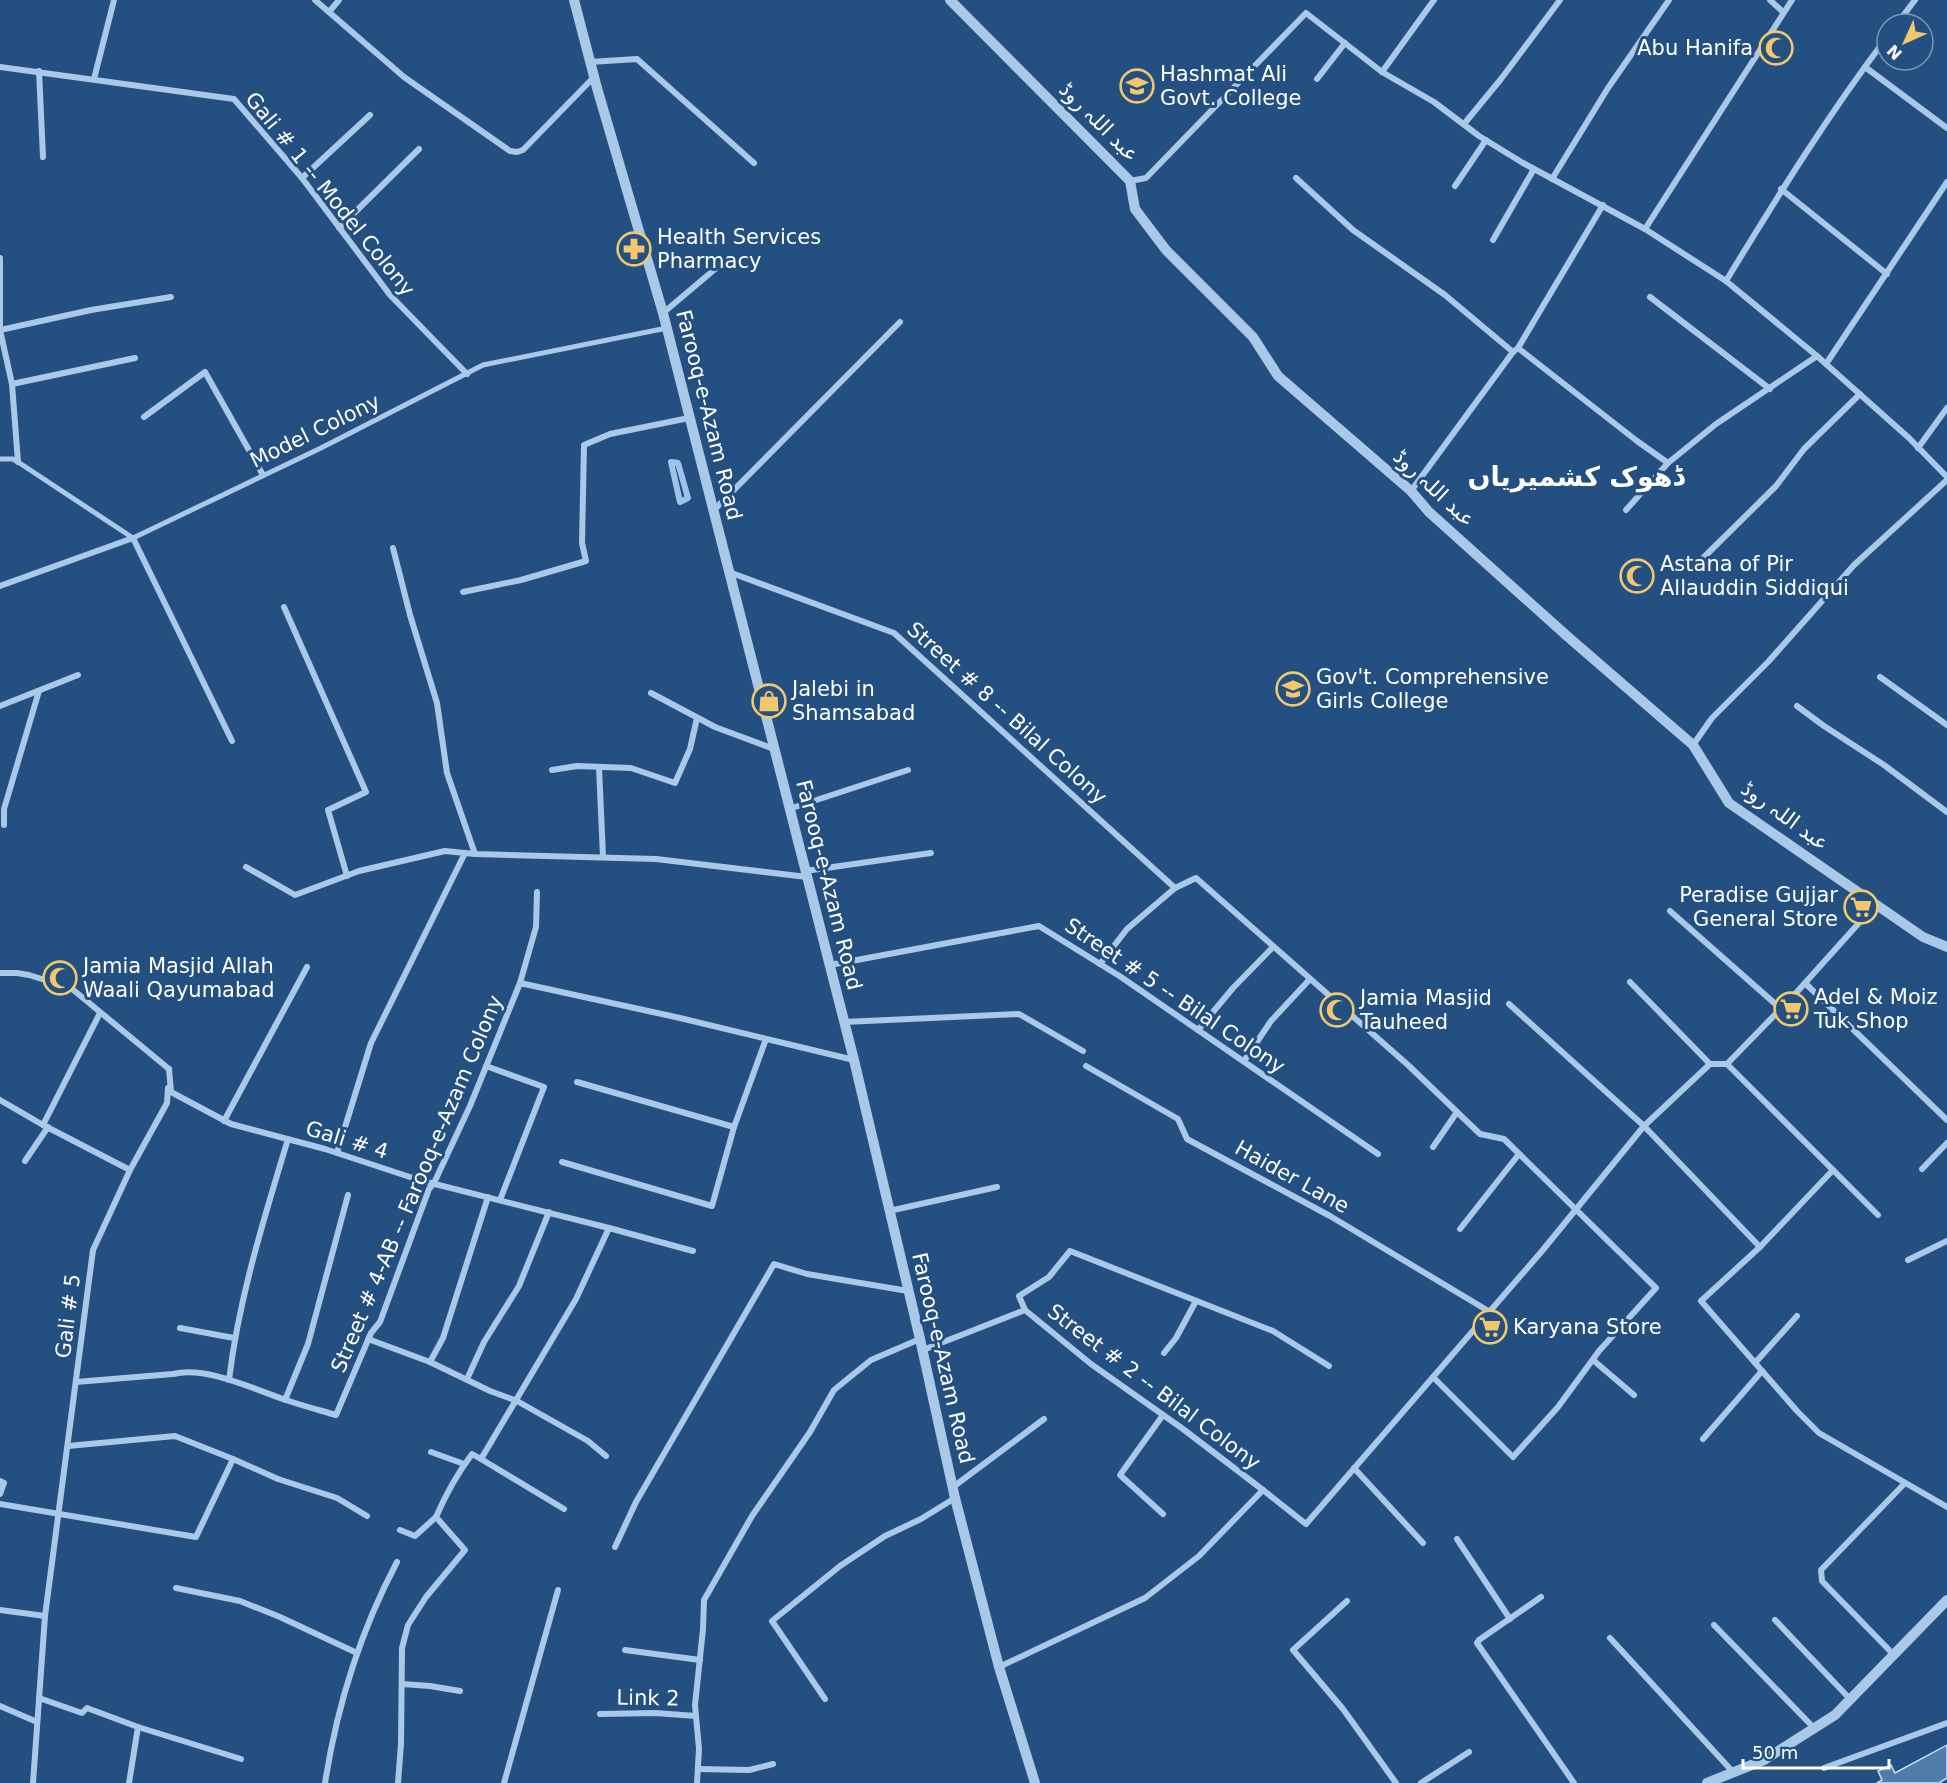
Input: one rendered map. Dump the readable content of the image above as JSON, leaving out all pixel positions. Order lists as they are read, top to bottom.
{
  "streets": {
    "street": [
      "عبد اللہ روڈ",
      "Gali # 1 -- Model Colony",
      "Farooq-e-Azam Road",
      "Model Colony",
      "Street # 8 -- Bilal Colony",
      "Street # 5 -- Bilal Colony",
      "Gali # 4",
      "Haider Lane",
      "Street # 4-AB -- Farooq-e-Azam Colony",
      "Gali # 5",
      "Street # 2 -- Bilal Colony",
      "Link 2"
    ]
  },
  "crossings": [
    ["Gali # 1 -- Model Colony", "Model Colony"],
    ["Farooq-e-Azam Road", "Model Colony"],
    ["Farooq-e-Azam Road", "Street # 8 -- Bilal Colony"],
    ["Farooq-e-Azam Road", "Street # 5 -- Bilal Colony"],
    ["Farooq-e-Azam Road", "Street # 4-AB -- Farooq-e-Azam Colony"],
    ["Farooq-e-Azam Road", "Street # 2 -- Bilal Colony"],
    ["Gali # 4", "Street # 4-AB -- Farooq-e-Azam Colony"],
    ["Gali # 4", "Gali # 5"]
  ],
  "districts": ["ڈھوک کشمیریاں"],
  "places": {
    "mosque": [
      "Abu Hanifa",
      "Astana of Pir Allauddin Siddiqui",
      "Jamia Masjid Allah Waali Qayumabad",
      "Jamia Masjid Tauheed"
    ],
    "school or university": ["Hashmat Ali Govt. College", "Gov't. Comprehensive Girls College"],
    "pharmacy": ["Health Services Pharmacy"],
    "shop": ["Jalebi in Shamsabad"],
    "supermarket": ["Peradise Gujjar General Store", "Adel & Moiz Tuk Shop", "Karyana Store"]
  },
  "scale_bar": "50 m",
  "north": "bottom left"
}
